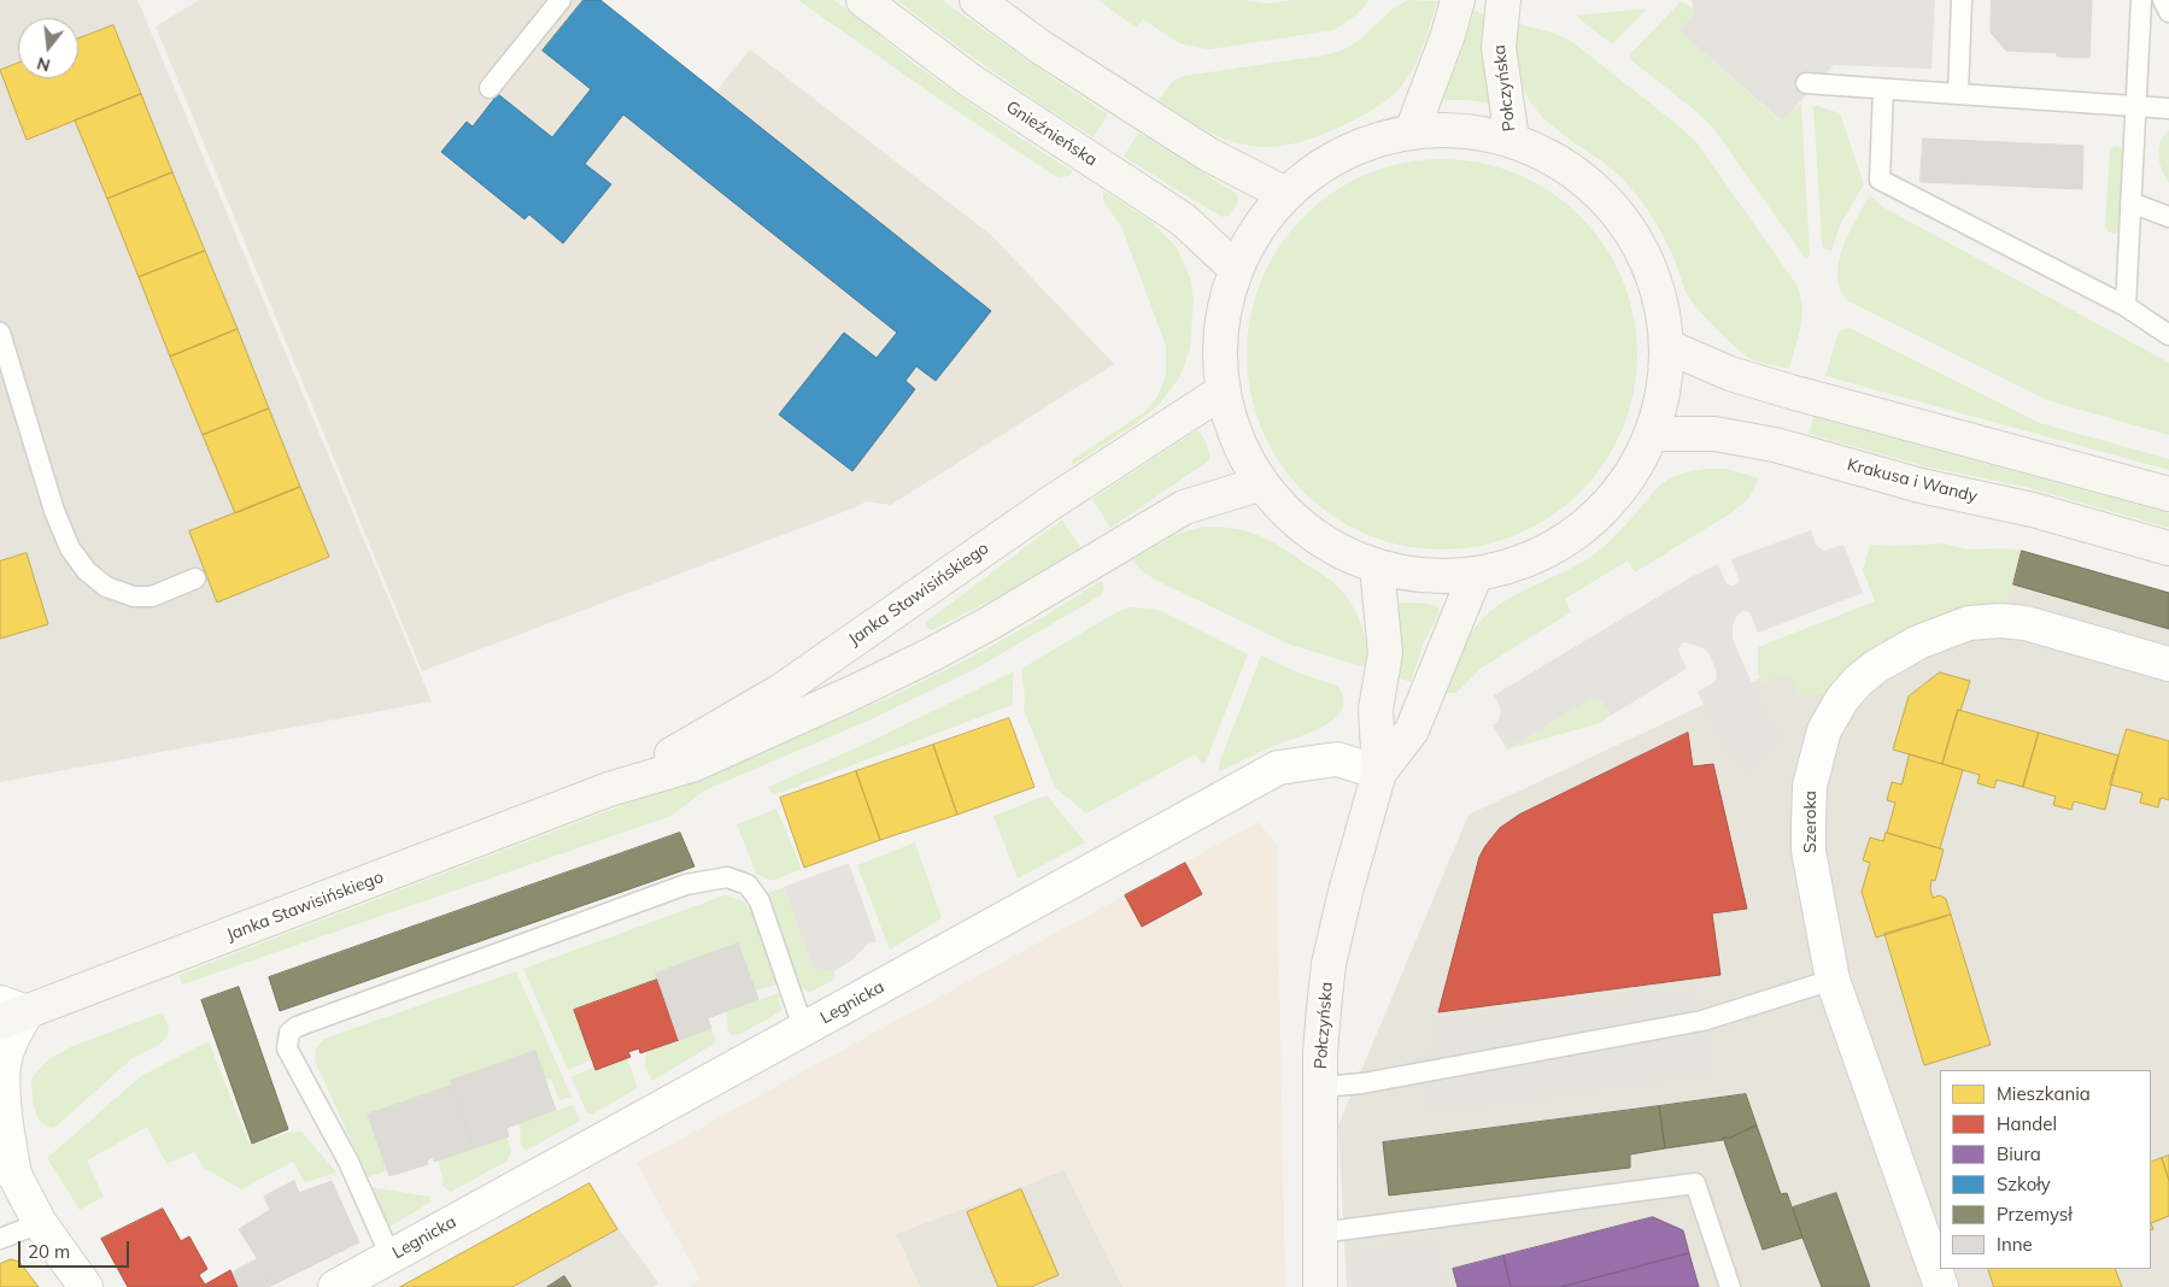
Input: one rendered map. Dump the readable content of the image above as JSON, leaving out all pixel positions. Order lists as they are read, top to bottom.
{
  "streets": {
    "street": [
      "Połczyńska",
      "Gnieźnieńska",
      "Krakusa i Wandy",
      "Janka Stawisińskiego",
      "Szeroka",
      "Legnicka"
    ]
  },
  "crossings": [
    ["Połczyńska", "Legnicka"]
  ],
  "legend": [
    "Mieszkania",
    "Handel",
    "Biura",
    "Szkoły",
    "Przemysł",
    "Inne"
  ],
  "scale_bar": "20 m",
  "north": "bottom"
}
